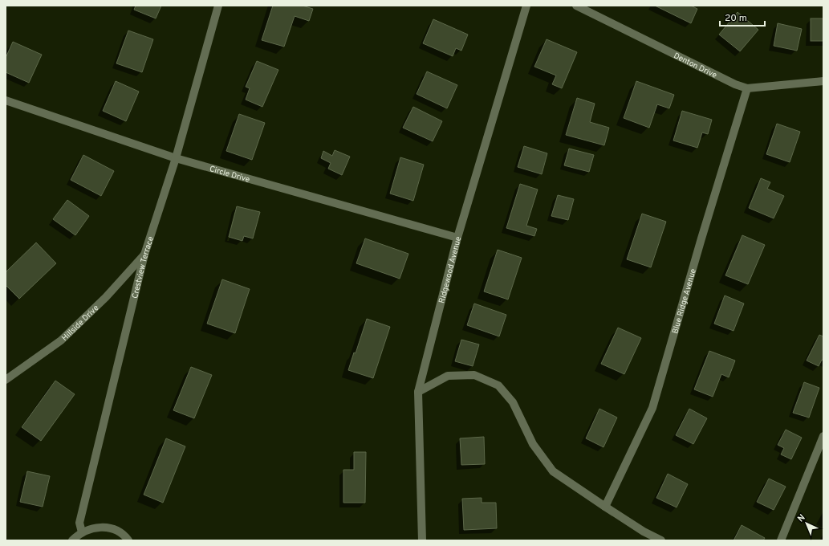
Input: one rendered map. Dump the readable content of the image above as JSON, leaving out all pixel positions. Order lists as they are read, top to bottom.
{
  "streets": {
    "street": [
      "Denton Drive",
      "Circle Drive",
      "Crestview Terrace",
      "Ridgewood Avenue",
      "Blue Ridge Avenue",
      "Hillside Drive"
    ]
  },
  "crossings": [
    ["Denton Drive", "Blue Ridge Avenue"],
    ["Circle Drive", "Crestview Terrace"],
    ["Circle Drive", "Ridgewood Avenue"],
    ["Crestview Terrace", "Hillside Drive"]
  ],
  "scale_bar": "20 m",
  "north": "top left"
}
